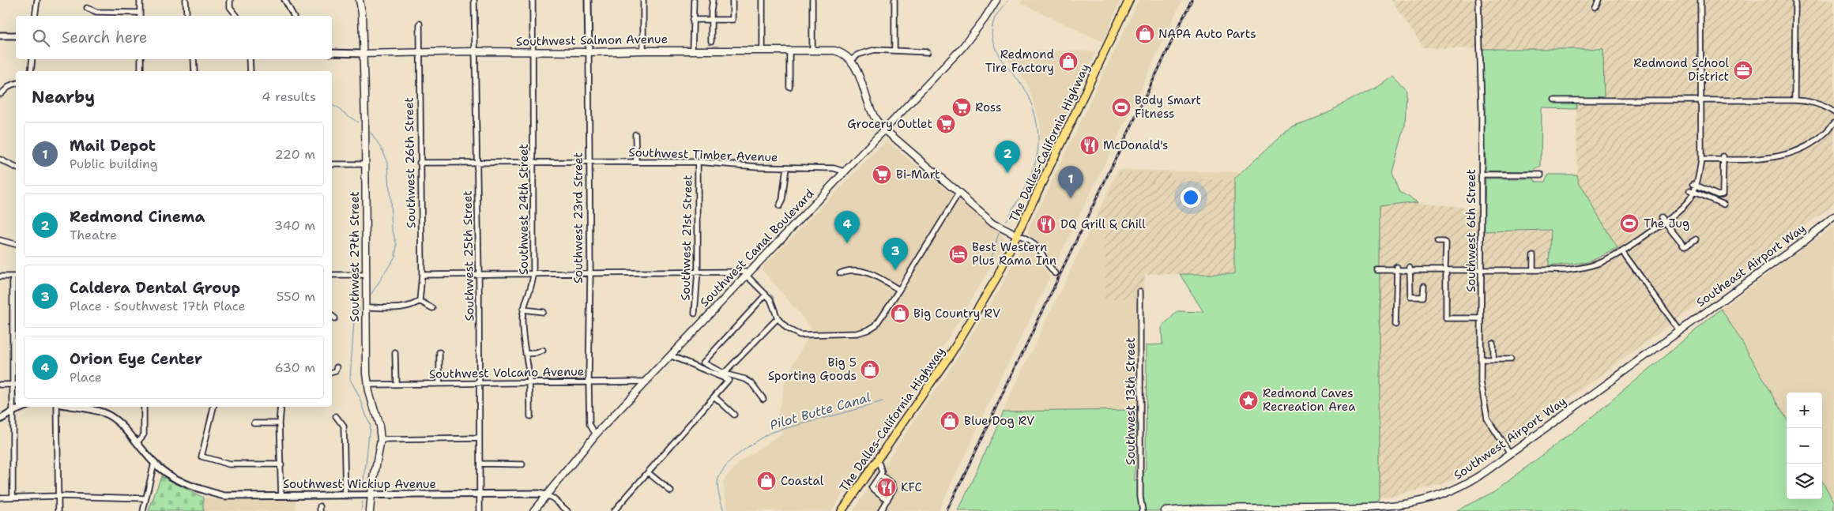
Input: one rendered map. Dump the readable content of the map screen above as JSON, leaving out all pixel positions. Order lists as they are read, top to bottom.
{
  "streets": {
    "highway": ["The Dalles-California Highway"],
    "main road": [
      "Southwest Salmon Avenue",
      "Southwest Canal Boulevard",
      "Southwest 27th Street",
      "Southeast Airport Way",
      "Southwest Airport Way"
    ],
    "street": [
      "Southwest Timber Avenue",
      "Southwest 26th Street",
      "Southwest 24th Street",
      "Southwest 23rd Street",
      "Southwest 6th Street",
      "Southwest 21st Street",
      "Southwest 25th Street",
      "Southwest Volcano Avenue",
      "Southwest 13th Street",
      "Southwest Wickiup Avenue"
    ]
  },
  "crossings": [
    ["Southwest Salmon Avenue", "Southwest 26th Street"],
    ["Southwest Salmon Avenue", "Southwest 24th Street"],
    ["Southwest Salmon Avenue", "Southwest 23rd Street"],
    ["Southwest Salmon Avenue", "Southwest 25th Street"],
    ["Southwest Salmon Avenue", "Southwest 27th Street"],
    ["Southwest Timber Avenue", "Southwest 26th Street"],
    ["Southwest Timber Avenue", "Southwest 24th Street"],
    ["Southwest Timber Avenue", "Southwest 23rd Street"],
    ["Southwest Timber Avenue", "Southwest 21st Street"],
    ["Southwest Timber Avenue", "Southwest Canal Boulevard"],
    ["Southwest Timber Avenue", "Southwest 25th Street"],
    ["Southwest 24th Street", "Southwest Volcano Avenue"],
    ["Southwest 23rd Street", "Southwest Canal Boulevard"],
    ["Southwest 23rd Street", "Southwest Volcano Avenue"],
    ["Southwest 6th Street", "Southwest Airport Way"],
    ["Southwest Canal Boulevard", "Southwest Volcano Avenue"],
    ["Southwest Canal Boulevard", "Southwest Wickiup Avenue"],
    ["Southwest 25th Street", "Southwest Volcano Avenue"],
    ["Southwest 25th Street", "Southwest Wickiup Avenue"],
    ["Southwest 27th Street", "Southwest Volcano Avenue"],
    ["Southwest 27th Street", "Southwest Wickiup Avenue"],
    ["Southeast Airport Way", "Southwest Airport Way"]
  ],
  "water": ["Pilot Butte Canal"],
  "places": {
    "shop": [
      "NAPA Auto Parts",
      "Redmond Tire Factory",
      "Big Country RV",
      "Big 5 Sporting Goods",
      "Blue Dog RV",
      "Coastal"
    ],
    "office": ["Redmond School District"],
    "supermarket": ["Ross", "Grocery Outlet", "Bi-Mart"],
    "sports": ["Body Smart Fitness", "The Jug"],
    "restaurant": ["McDonald's", "DQ Grill & Chill", "KFC"],
    "hotel": ["Best Western Plus Rama Inn"],
    "place": ["Redmond Caves Recreation Area"]
  },
  "page": {
    "search": "Search here",
    "heading": ["Nearby", "4 results"],
    "list": [
      {
        "mark": "1",
        "name": "Mail Depot",
        "note": "Public building",
        "value": "220 m"
      },
      {
        "mark": "2",
        "name": "Redmond Cinema",
        "note": "Theatre",
        "value": "340 m"
      },
      {
        "mark": "3",
        "name": "Caldera Dental Group",
        "note": "Place · Southwest 17th Place",
        "value": "550 m"
      },
      {
        "mark": "4",
        "name": "Orion Eye Center",
        "note": "Place",
        "value": "630 m"
      }
    ],
    "pins": [
      "2",
      "1",
      "4",
      "3"
    ],
    "map_buttons": ["+", "−"]
  }
}
